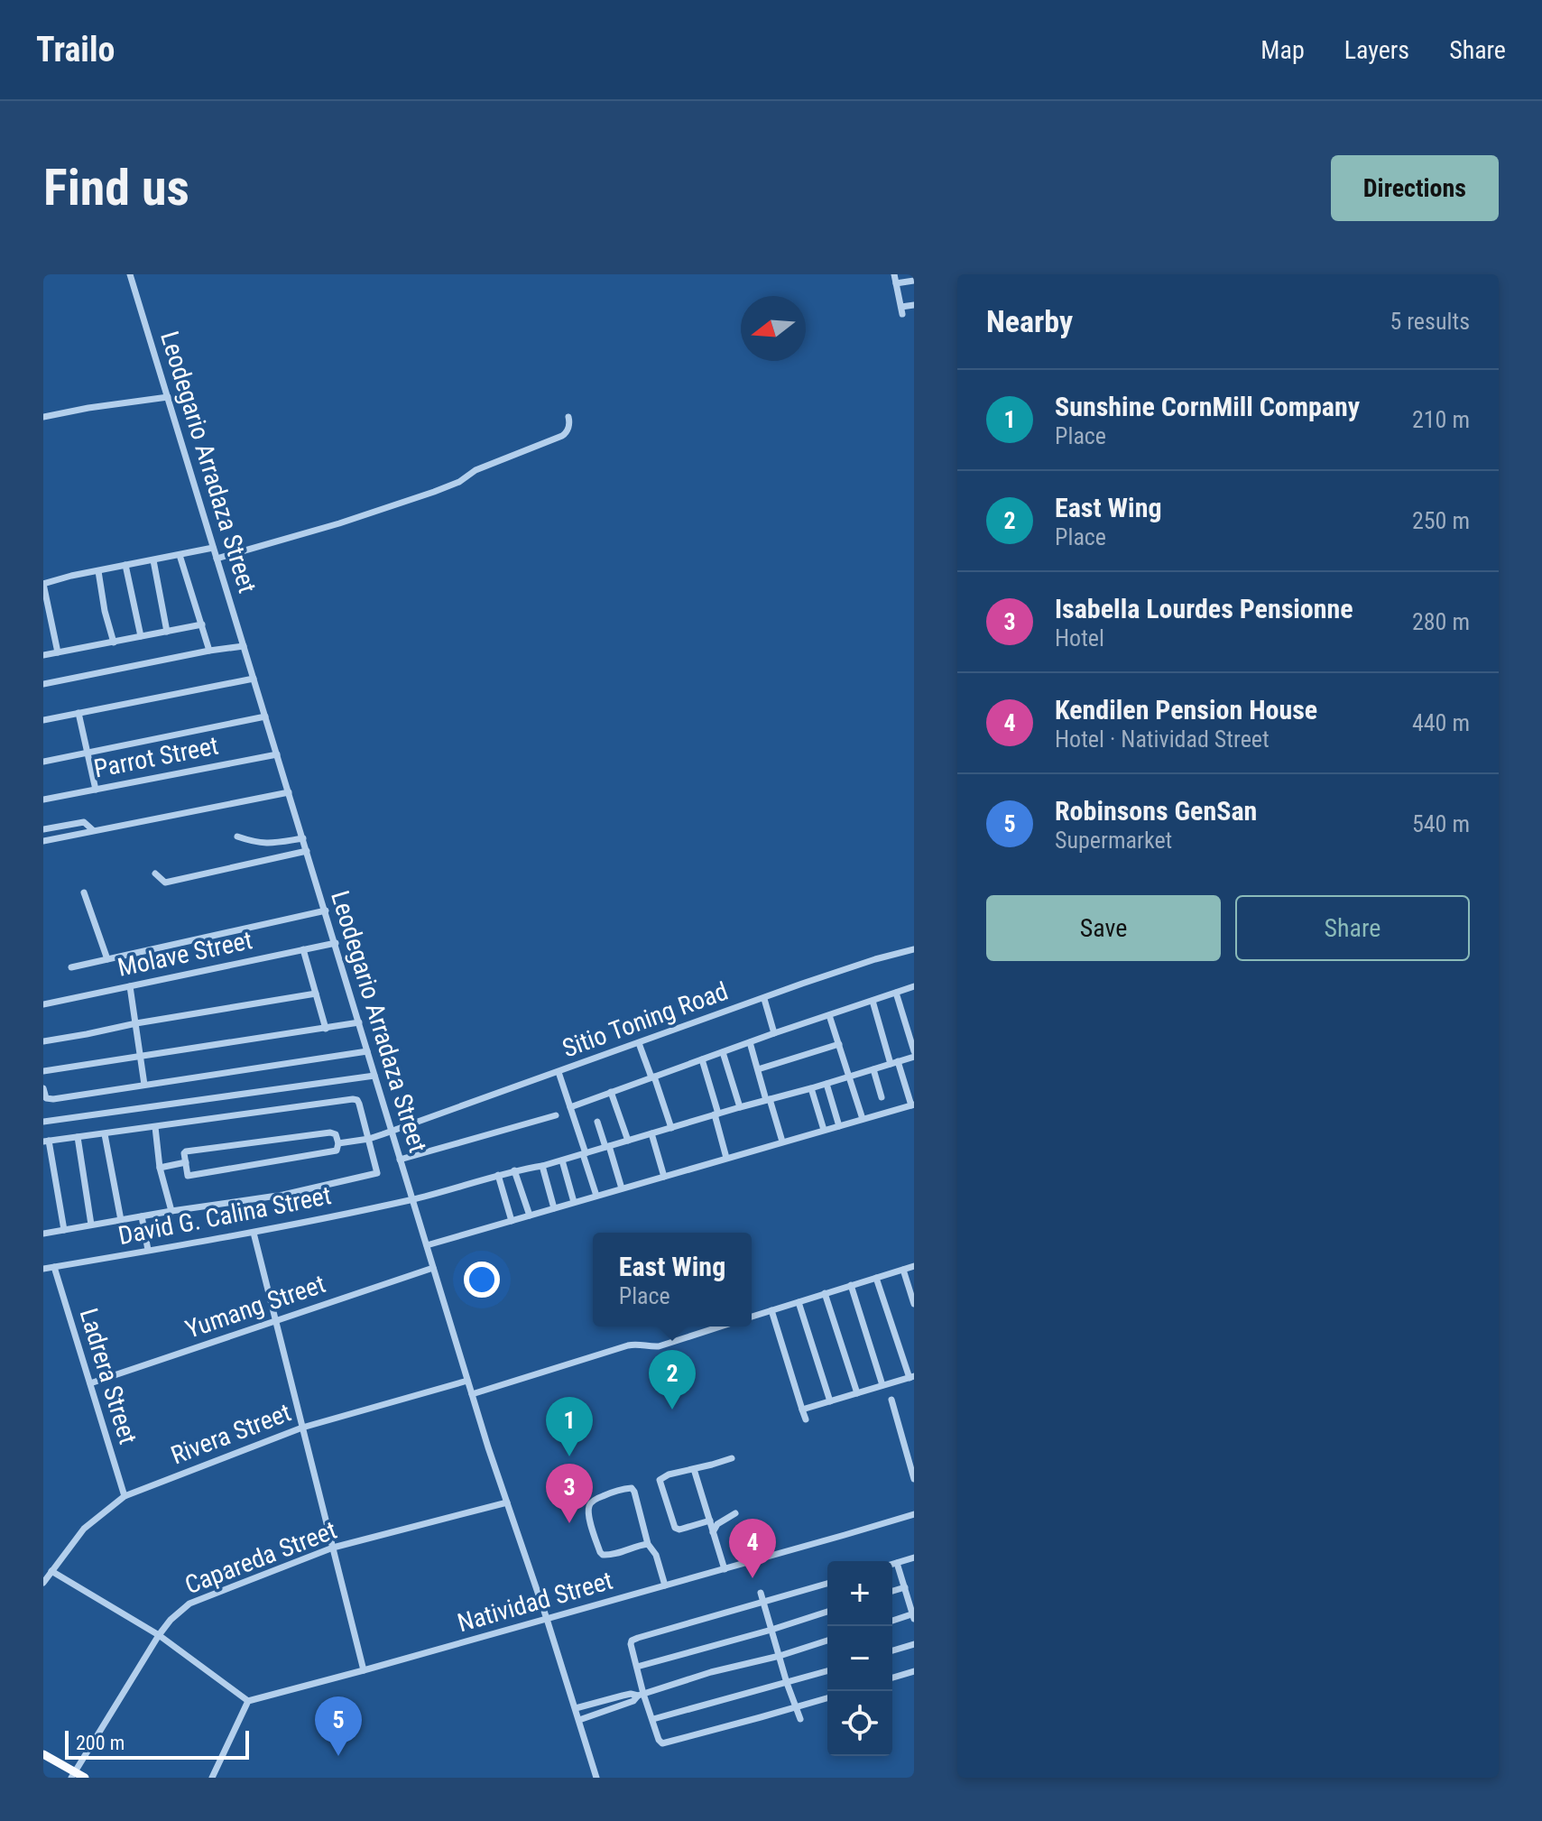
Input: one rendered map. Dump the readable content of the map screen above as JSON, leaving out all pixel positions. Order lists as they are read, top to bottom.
{
  "streets": {
    "street": [
      "Leodegario Arradaza Street",
      "Parrot Street",
      "Molave Street",
      "Sitio Toning Road",
      "David G. Calina Street",
      "Yumang Street",
      "Ladrera Street",
      "Rivera Street",
      "Capareda Street",
      "Natividad Street"
    ]
  },
  "crossings": [
    ["Leodegario Arradaza Street", "Parrot Street"],
    ["Leodegario Arradaza Street", "Molave Street"],
    ["Leodegario Arradaza Street", "Sitio Toning Road"],
    ["Leodegario Arradaza Street", "David G. Calina Street"],
    ["Leodegario Arradaza Street", "Yumang Street"],
    ["Leodegario Arradaza Street", "Rivera Street"],
    ["Leodegario Arradaza Street", "Capareda Street"],
    ["Leodegario Arradaza Street", "Natividad Street"],
    ["David G. Calina Street", "Ladrera Street"],
    ["Yumang Street", "Ladrera Street"],
    ["Ladrera Street", "Rivera Street"]
  ],
  "scale_bar": "200 m",
  "north": "left",
  "page": {
    "header": "Trailo",
    "nav": ["Map", "Layers", "Share"],
    "buttons": [
      "Directions",
      ["Save", "Share"]
    ],
    "title": "Find us",
    "heading": ["Nearby", "5 results"],
    "list": [
      {
        "mark": "1",
        "name": "Sunshine CornMill Company",
        "note": "Place",
        "value": "210 m"
      },
      {
        "mark": "2",
        "name": "East Wing",
        "note": "Place",
        "value": "250 m"
      },
      {
        "mark": "3",
        "name": "Isabella Lourdes Pensionne",
        "note": "Hotel",
        "value": "280 m"
      },
      {
        "mark": "4",
        "name": "Kendilen Pension House",
        "note": "Hotel · Natividad Street",
        "value": "440 m"
      },
      {
        "mark": "5",
        "name": "Robinsons GenSan",
        "note": "Supermarket",
        "value": "540 m"
      }
    ],
    "popup": ["East Wing", "Place"],
    "pins": [
      "2",
      "1",
      "3",
      "4",
      "5"
    ],
    "map_buttons": ["+", "−"],
    "scale": "200 m"
  }
}
